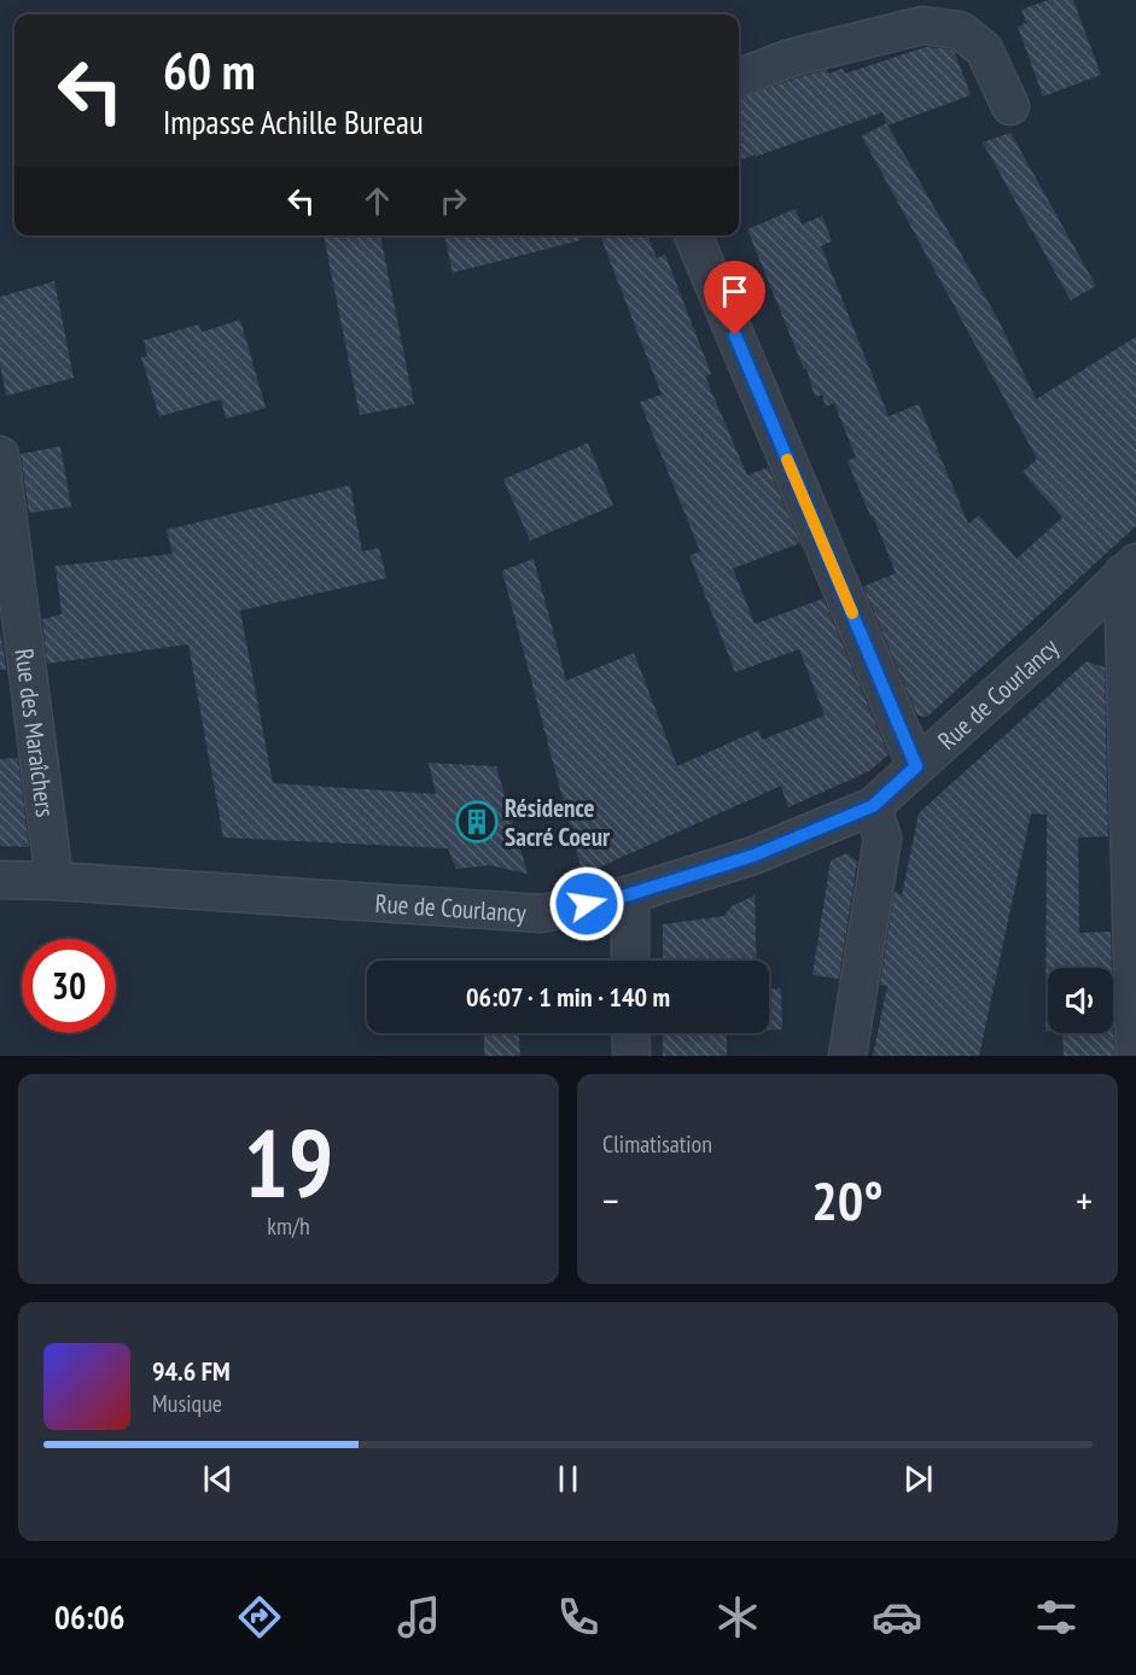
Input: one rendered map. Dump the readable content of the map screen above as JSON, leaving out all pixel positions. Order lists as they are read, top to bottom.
{
  "streets": {
    "street": ["Rue de Courlancy", "Rue des Maraîchers"]
  },
  "crossings": [
    ["Rue de Courlancy", "Rue des Maraîchers"]
  ],
  "places": {
    "building": ["Résidence Sacré Coeur"]
  },
  "page": {
    "turn": ["60 m", "Impasse Achille Bureau"],
    "limit": "30",
    "trip": "06:07 · 1 min · 140 m",
    "tile": [
      ["19", "km/h"],
      "Climatisation"
    ],
    "heat": ["−", "20°", "+"],
    "song": ["94.6 FM", "Musique"],
    "tabs": "06:06"
  }
}
